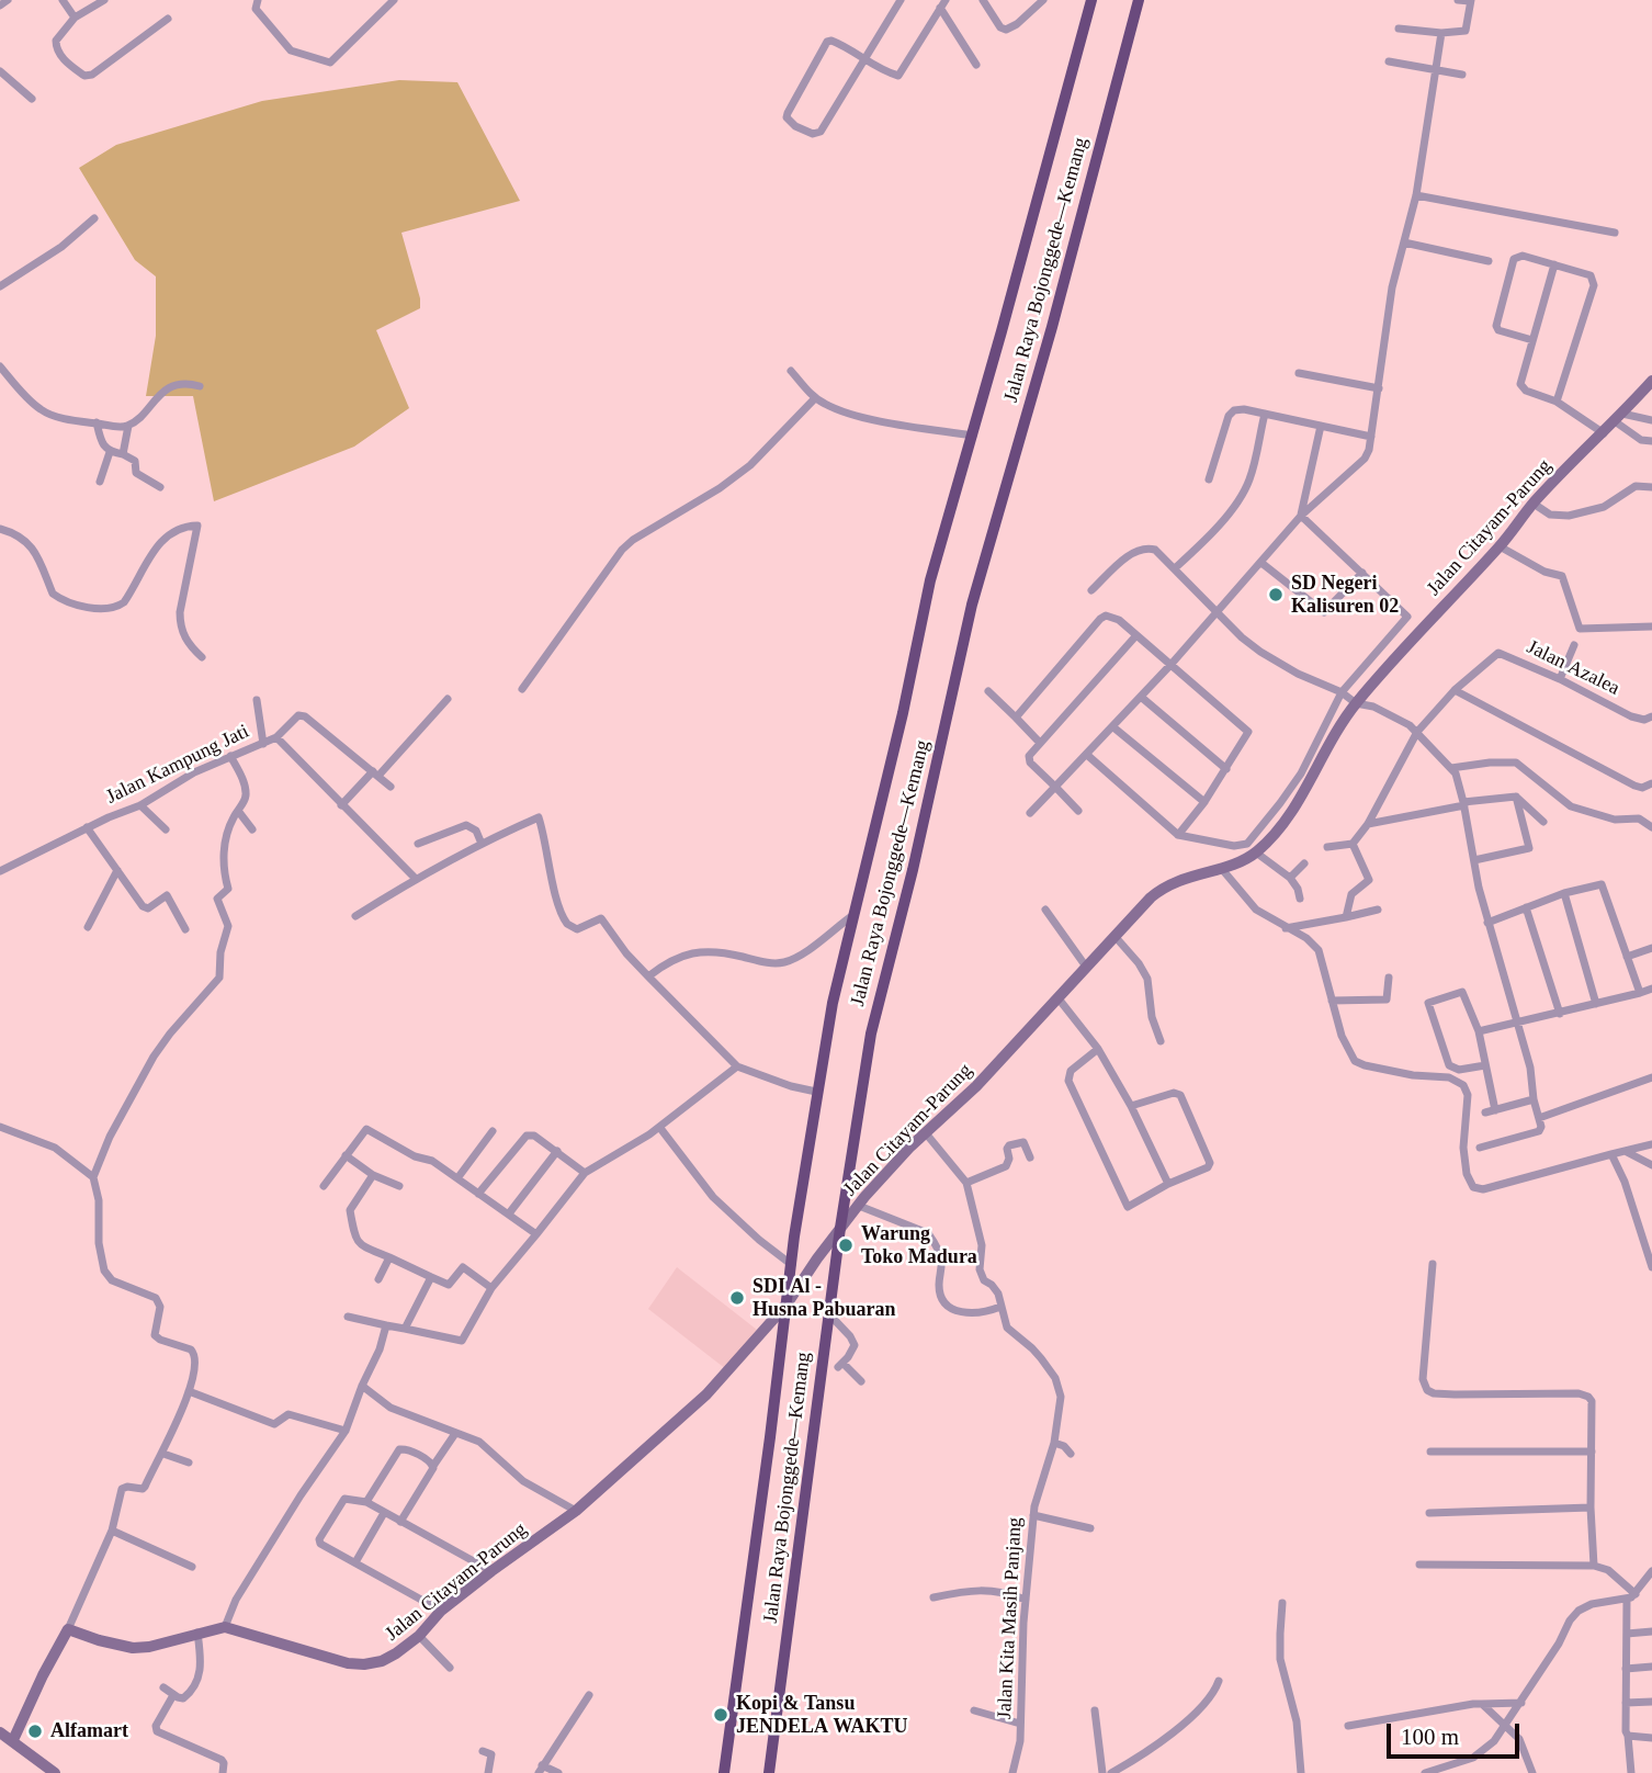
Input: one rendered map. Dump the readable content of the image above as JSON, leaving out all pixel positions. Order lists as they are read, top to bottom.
{
  "streets": {
    "highway": ["Jalan Raya Bojonggede—Kemang"],
    "main road": ["Jalan Citayam-Parung"],
    "street": ["Jalan Azalea", "Jalan Kampung Jati", "Jalan Kita Masih Panjang"]
  },
  "crossings": [
    ["Jalan Raya Bojonggede—Kemang", "Jalan Citayam-Parung"],
    ["Jalan Citayam-Parung", "Jalan Kita Masih Panjang"]
  ],
  "places": [
    "SD Negeri Kalisuren 02",
    "Warung Toko Madura",
    "SDI Al - Husna Pabuaran",
    "Kopi & Tansu JENDELA WAKTU",
    "Alfamart"
  ],
  "scale_bar": "100 m"
}
